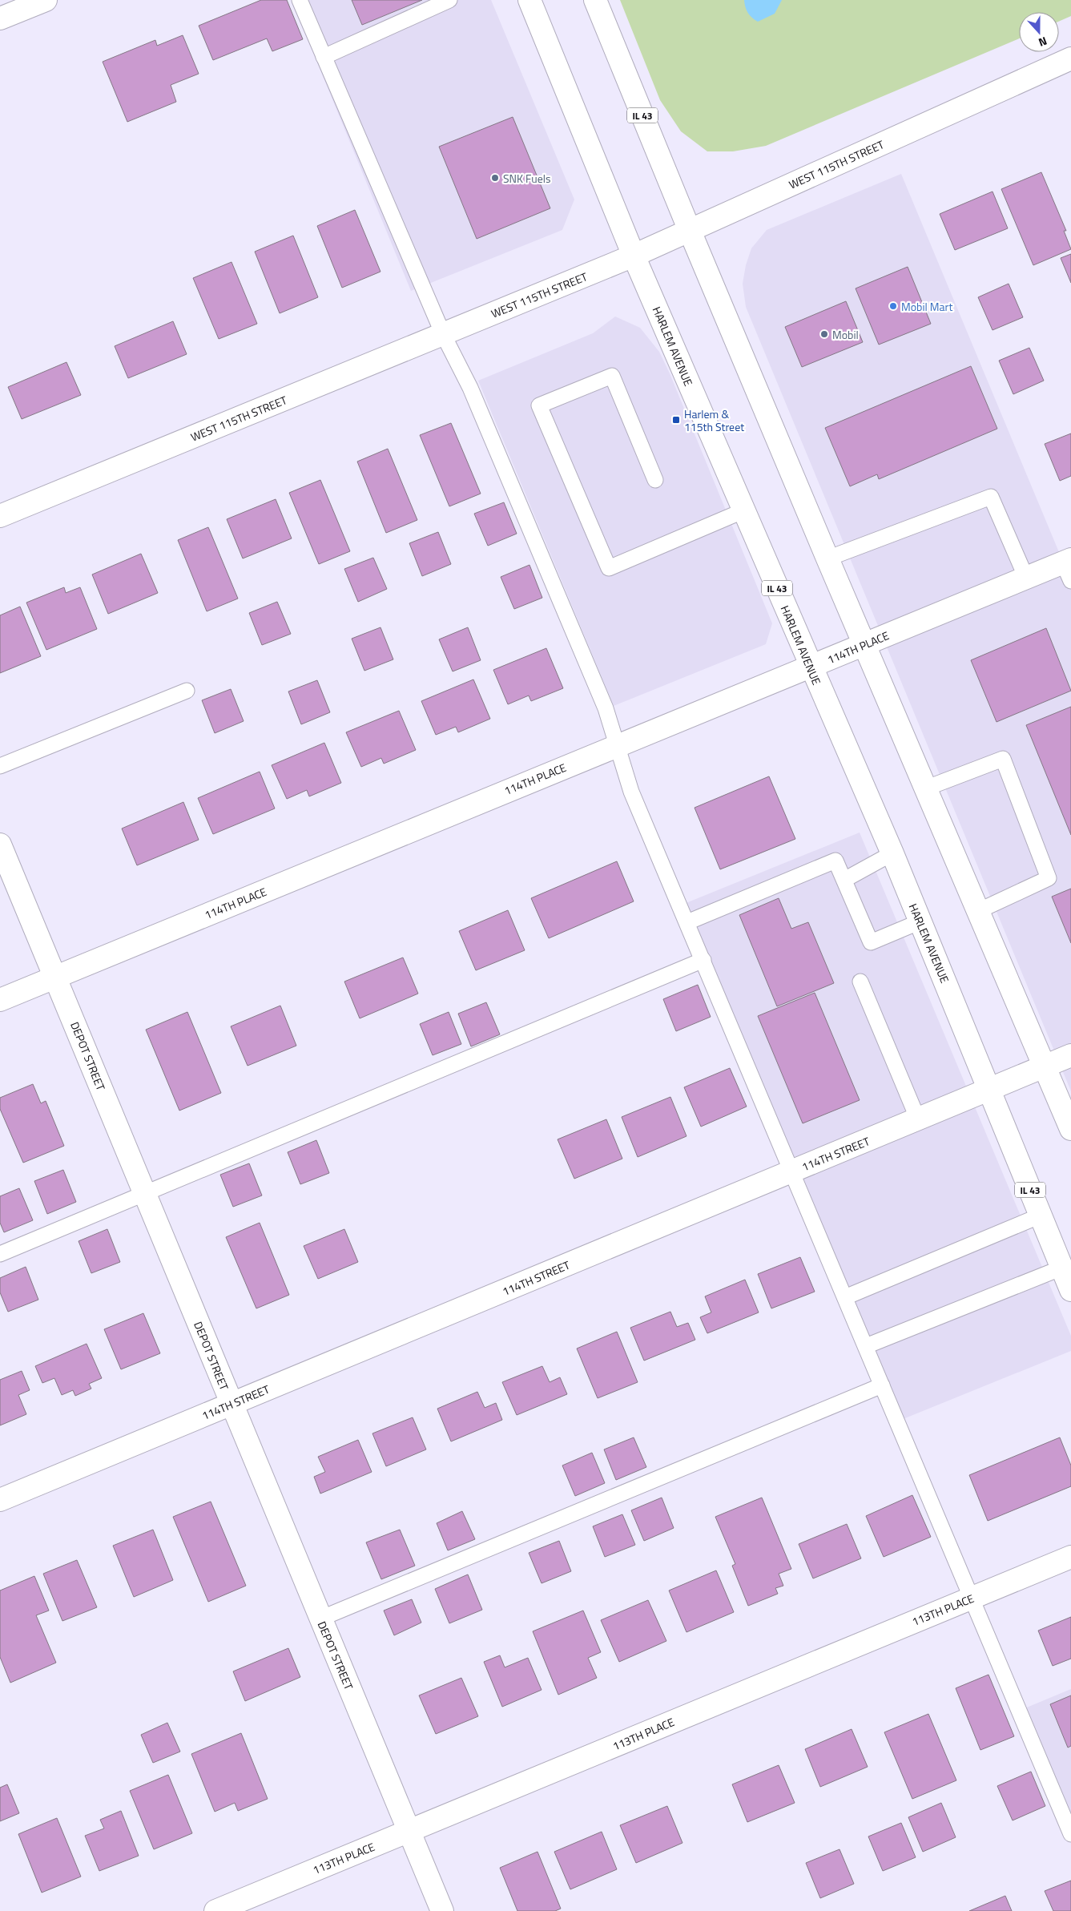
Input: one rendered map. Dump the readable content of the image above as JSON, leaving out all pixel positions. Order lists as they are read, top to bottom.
{
  "streets": {
    "street": [
      "IL 43",
      "WEST 115TH STREET",
      "HARLEM AVENUE",
      "114TH PLACE",
      "DEPOT STREET",
      "114TH STREET",
      "113TH PLACE"
    ]
  },
  "crossings": [
    ["IL 43", "WEST 115TH STREET"],
    ["IL 43", "114TH PLACE"],
    ["IL 43", "114TH STREET"],
    ["WEST 115TH STREET", "HARLEM AVENUE"],
    ["HARLEM AVENUE", "114TH PLACE"],
    ["HARLEM AVENUE", "114TH STREET"],
    ["114TH PLACE", "DEPOT STREET"],
    ["DEPOT STREET", "114TH STREET"],
    ["DEPOT STREET", "113TH PLACE"]
  ],
  "places": {
    "other": ["SNK Fuels", "Mobil Mart", "Mobil"],
    "transit": ["Harlem & 115th Street"]
  },
  "north": "bottom"
}
